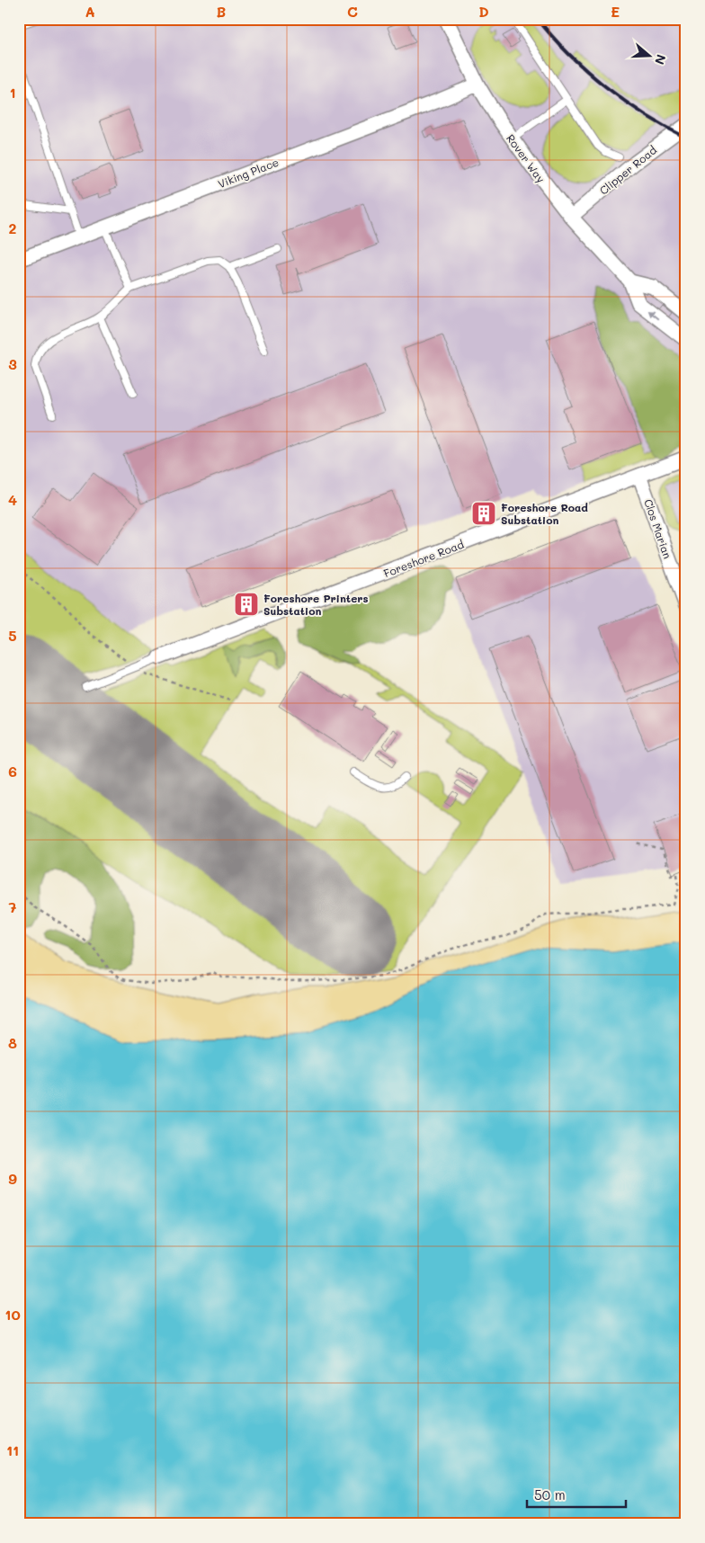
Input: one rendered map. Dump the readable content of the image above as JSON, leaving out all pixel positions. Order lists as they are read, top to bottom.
{
  "streets": {
    "street": [
      "Rover Way",
      "Clipper Road",
      "Viking Place",
      "Clos Marian",
      "Foreshore Road"
    ]
  },
  "crossings": [
    ["Rover Way", "Clipper Road"],
    ["Rover Way", "Viking Place"],
    ["Clos Marian", "Foreshore Road"]
  ],
  "places": {
    "building": ["Foreshore Road Substation", "Foreshore Printers Substation"]
  },
  "scale_bar": "50 m",
  "north": "right",
  "grid": {
    "columns": [
      "A",
      "B",
      "C",
      "D",
      "E"
    ],
    "rows": [
      "1",
      "2",
      "3",
      "4",
      "5",
      "6",
      "7",
      "8",
      "9",
      "10",
      "11"
    ]
  }
}
